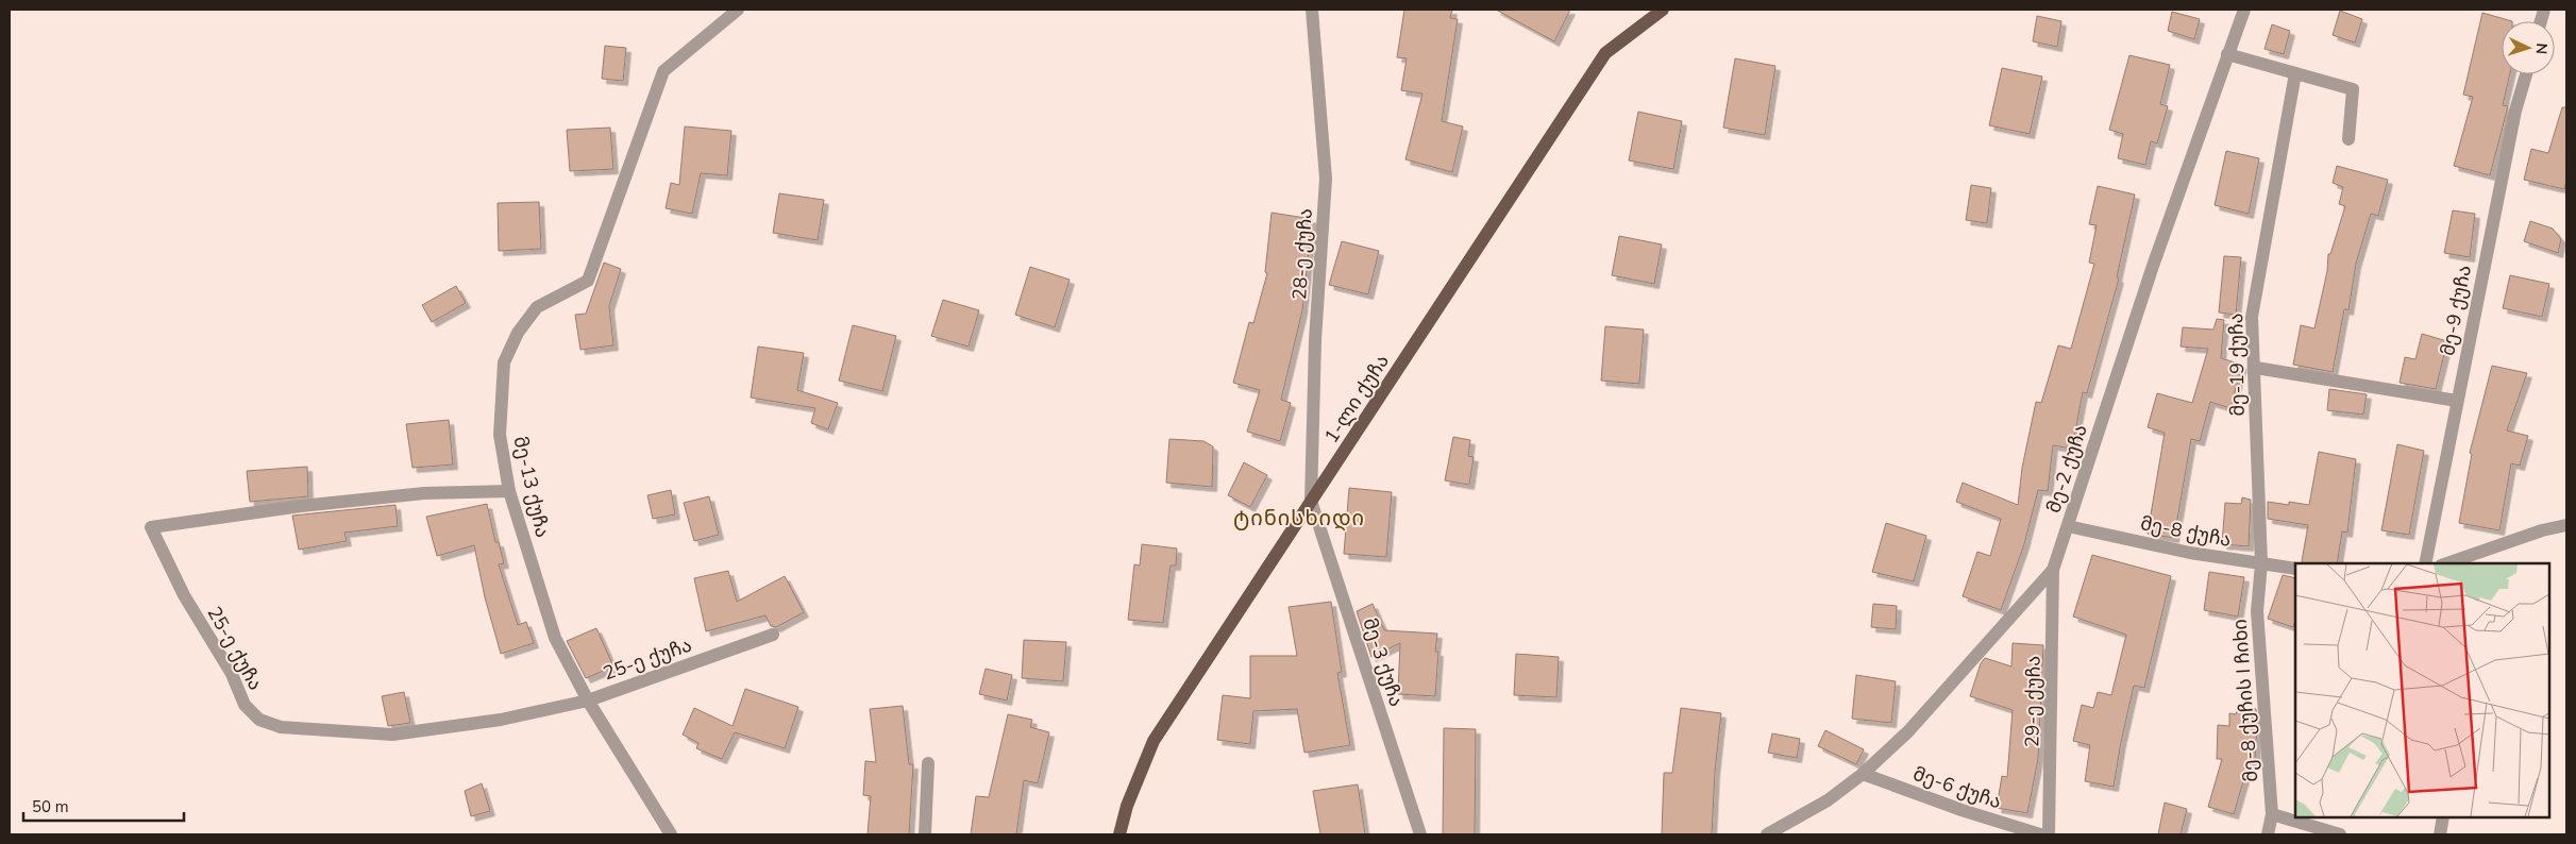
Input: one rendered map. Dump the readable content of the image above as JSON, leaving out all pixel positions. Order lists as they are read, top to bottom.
{
  "streets": {
    "main road": ["1-ლი ქუჩა"],
    "street": [
      "28-ე ქუჩა",
      "მე-9 ქუჩა",
      "მე-19 ქუჩა",
      "მე-2 ქუჩა",
      "მე-13 ქუჩა",
      "მე-8 ქუჩა",
      "25-ე ქუჩა",
      "მე-3 ქუჩა",
      "მე-8 ქუჩის I ჩიხი",
      "29-ე ქუჩა",
      "მე-6 ქუჩა"
    ]
  },
  "crossings": [
    ["28-ე ქუჩა", "1-ლი ქუჩა"],
    ["28-ე ქუჩა", "მე-3 ქუჩა"],
    ["მე-19 ქუჩა", "მე-8 ქუჩა"],
    ["მე-19 ქუჩა", "მე-8 ქუჩის I ჩიხი"],
    ["1-ლი ქუჩა", "მე-3 ქუჩა"],
    ["მე-2 ქუჩა", "მე-8 ქუჩა"],
    ["მე-2 ქუჩა", "29-ე ქუჩა"],
    ["მე-2 ქუჩა", "მე-6 ქუჩა"],
    ["მე-13 ქუჩა", "25-ე ქუჩა"],
    ["მე-8 ქუჩა", "მე-8 ქუჩის I ჩიხი"]
  ],
  "districts": ["ტინისხიდი"],
  "scale_bar": "50 m",
  "north": "right"
}
